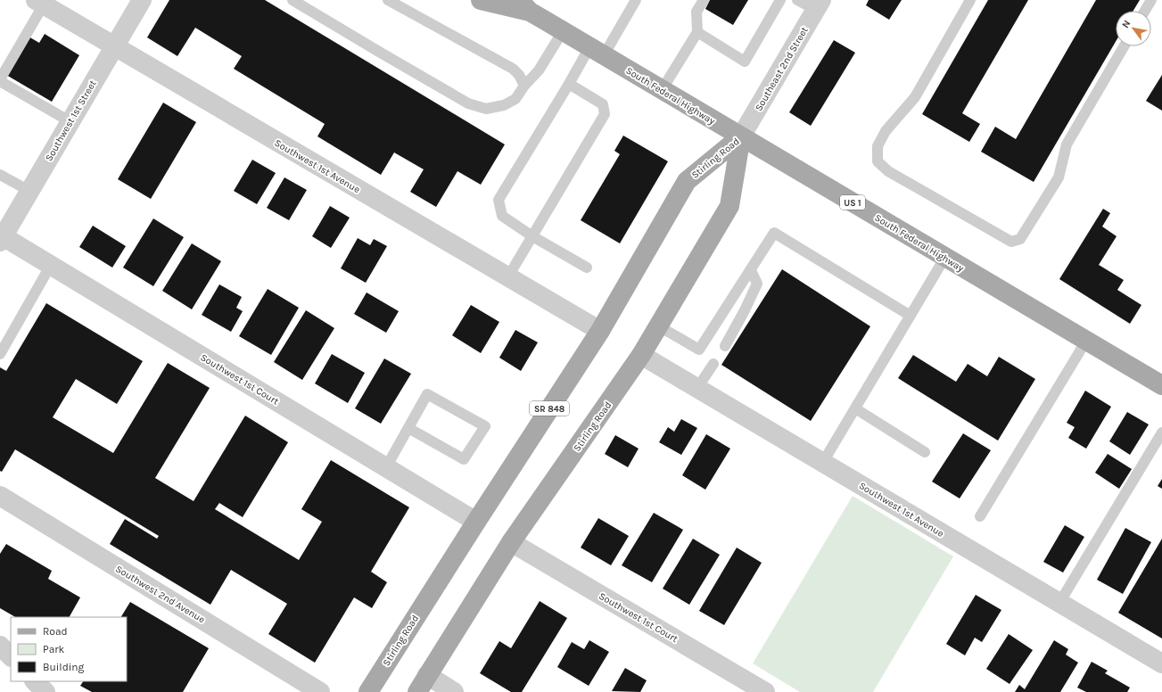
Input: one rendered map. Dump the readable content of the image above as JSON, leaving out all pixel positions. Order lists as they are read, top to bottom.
{
  "streets": {
    "main road": [
      "South Federal Highway",
      "Stirling Road",
      "US 1",
      "SR 848"
    ],
    "street": [
      "Southeast 2nd Street",
      "Southwest 1st Street",
      "Southwest 1st Avenue",
      "Southwest 1st Court",
      "Southwest 2nd Avenue"
    ]
  },
  "crossings": [
    ["Southeast 2nd Street", "South Federal Highway"],
    ["Southeast 2nd Street", "Stirling Road"],
    ["South Federal Highway", "Stirling Road"],
    ["Southwest 1st Street", "Southwest 1st Avenue"],
    ["Southwest 1st Street", "Southwest 1st Court"],
    ["Stirling Road", "Southwest 1st Avenue"],
    ["Stirling Road", "Southwest 1st Court"]
  ],
  "legend": ["Road", "Park", "Building"],
  "north": "top left"
}
